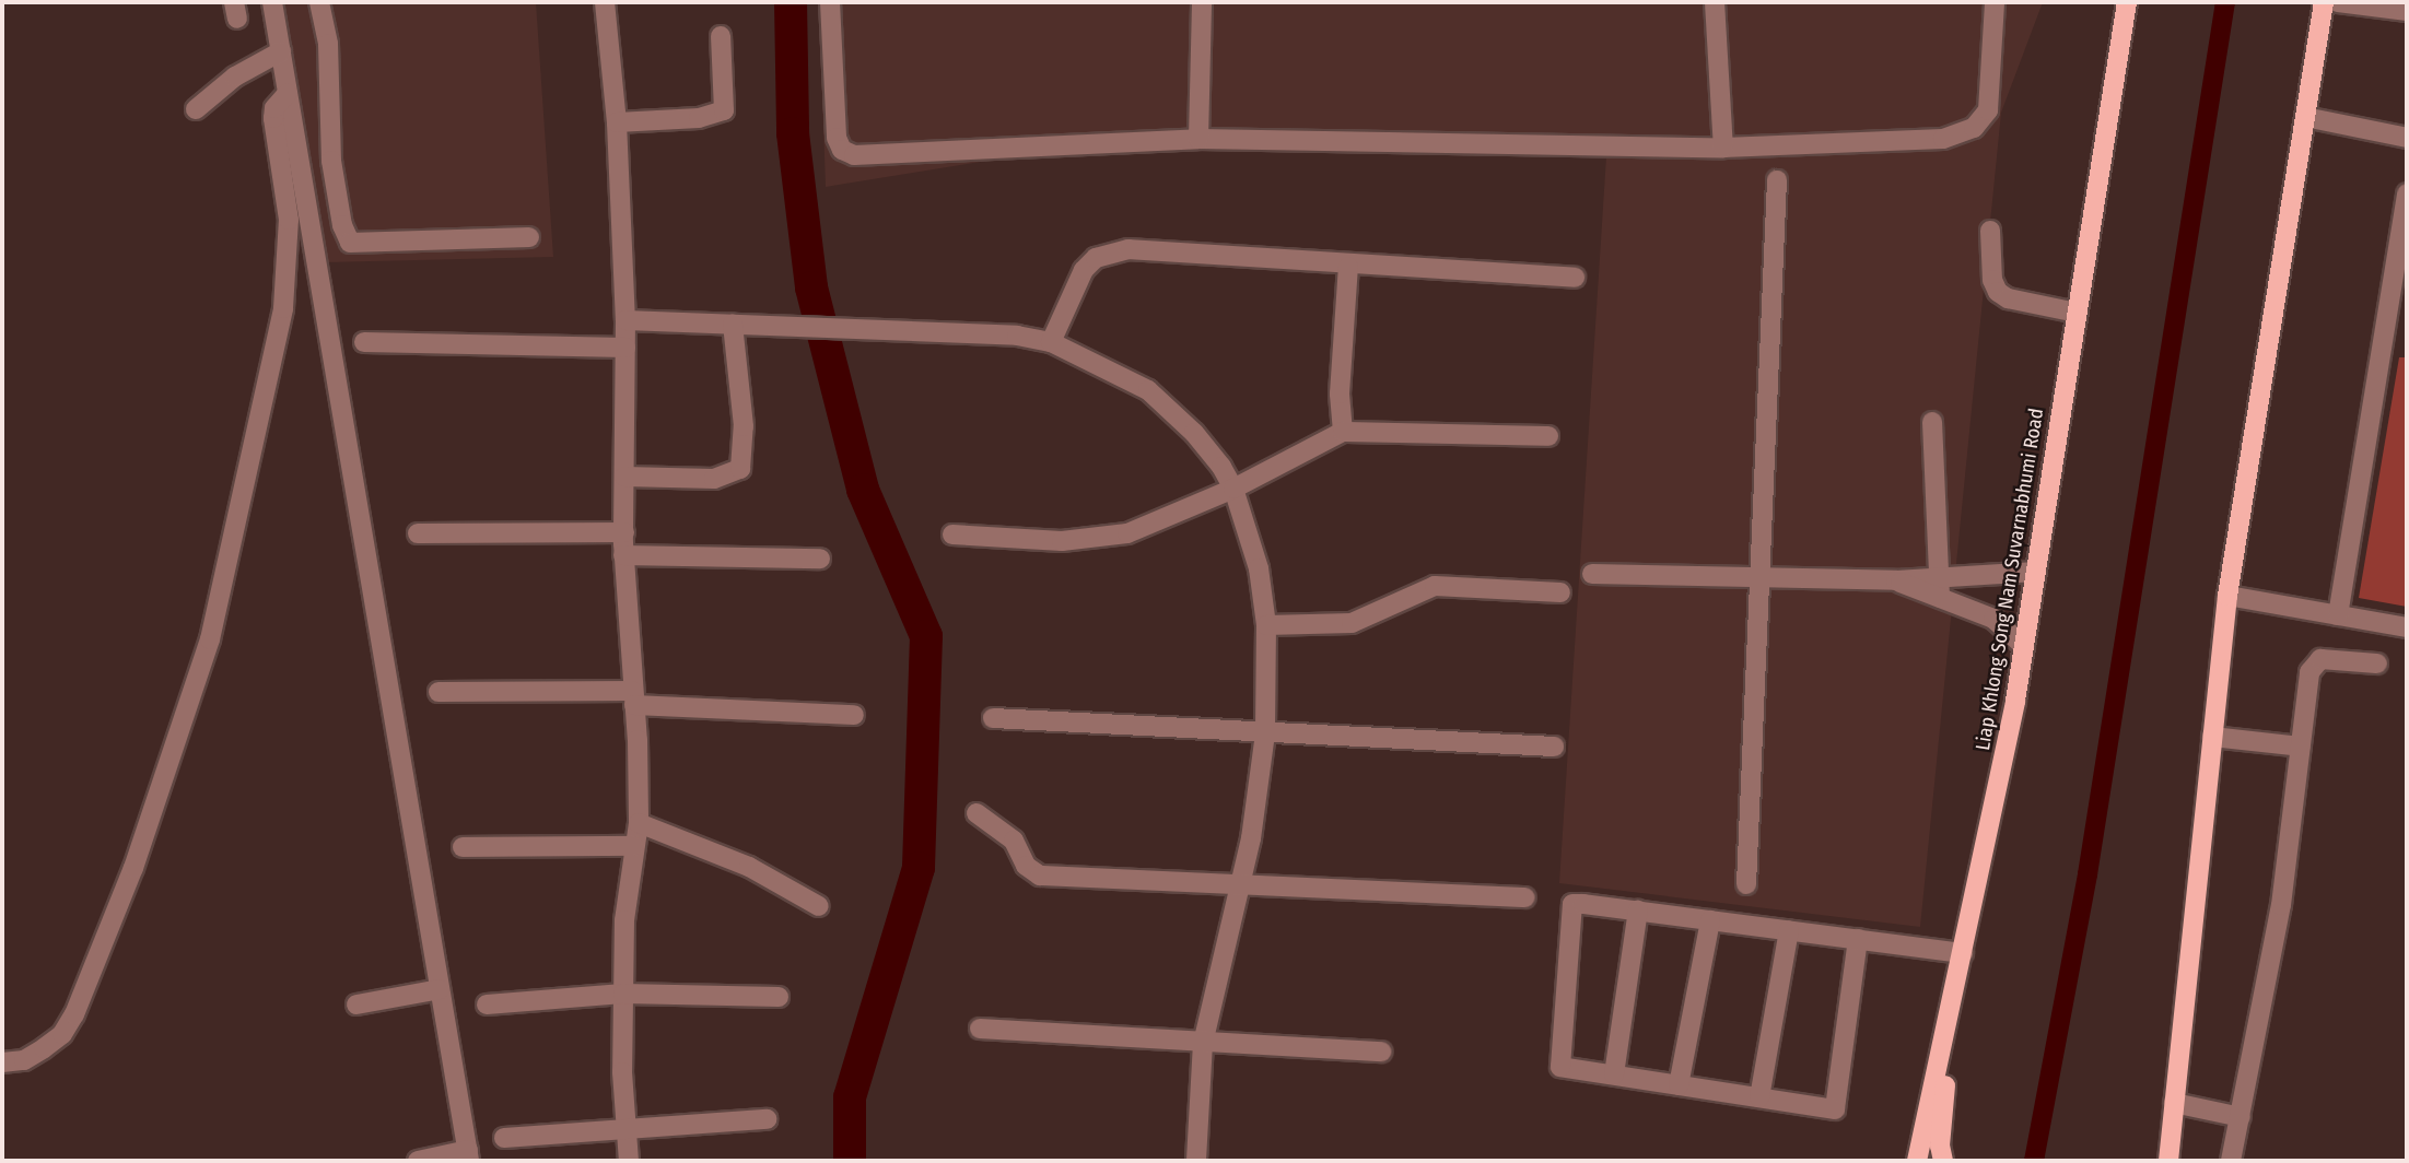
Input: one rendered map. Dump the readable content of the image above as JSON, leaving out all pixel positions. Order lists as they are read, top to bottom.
{
  "streets": {
    "main road": ["Liap Khlong Song Nam Suvarnabhumi Road"]
  }
}
